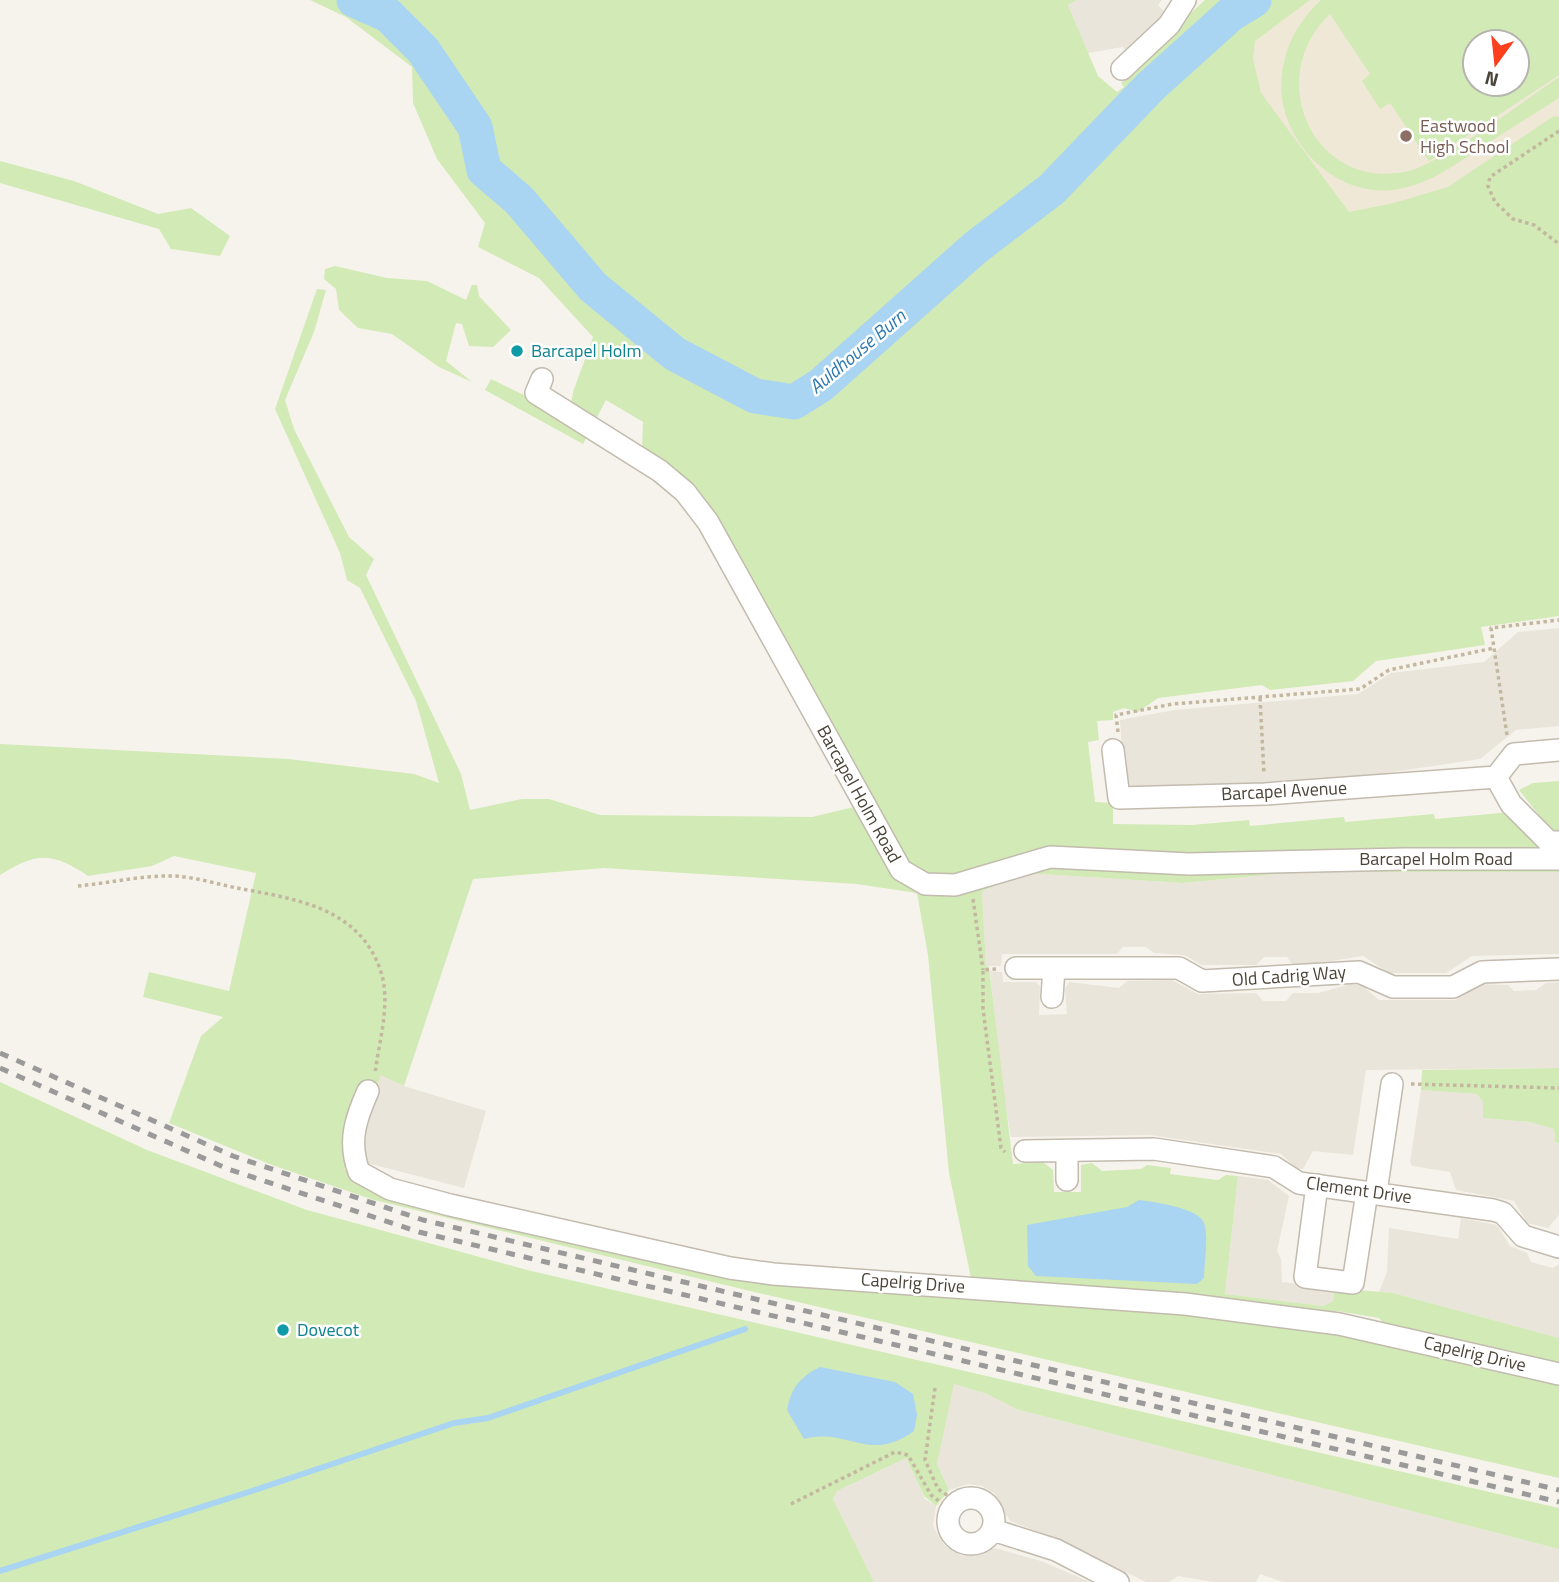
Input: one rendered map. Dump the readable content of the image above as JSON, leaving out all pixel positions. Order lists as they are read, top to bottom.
{
  "streets": {
    "street": [
      "Barcapel Avenue",
      "Barcapel Holm Road",
      "Old Cadrig Way",
      "Clement Drive",
      "Capelrig Drive"
    ]
  },
  "water": ["Auldhouse Burn"],
  "places": ["Eastwood High School", "Barcapel Holm", "Dovecot"],
  "north": "bottom"
}
